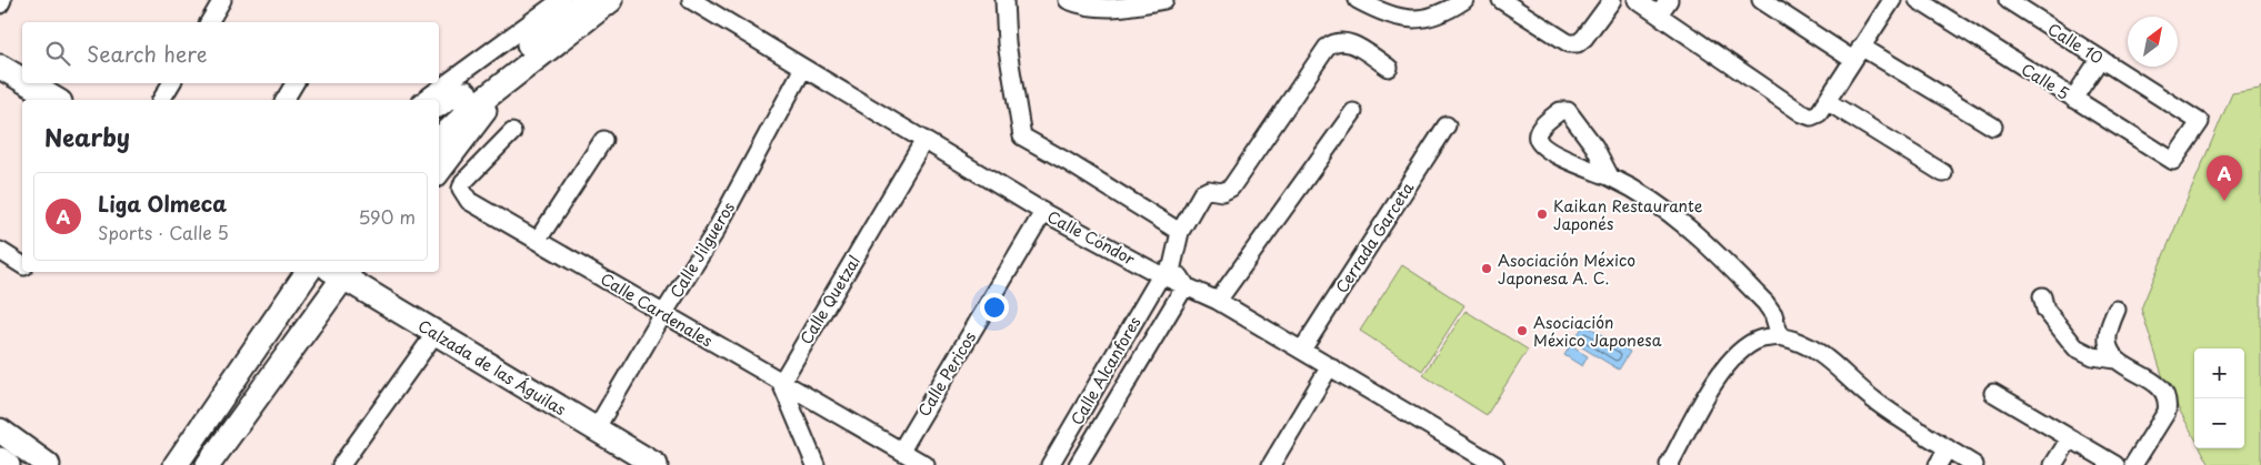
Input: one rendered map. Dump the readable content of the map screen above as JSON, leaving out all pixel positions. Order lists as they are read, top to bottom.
{
  "streets": {
    "main road": ["Calzada de las Águilas"],
    "street": [
      "Calle 10",
      "Calle 5",
      "Calle Cóndor",
      "Cerrada Garceta",
      "Calle Jilgueros",
      "Calle Quetzal",
      "Calle Cardenales",
      "Calle Alcanfores",
      "Calle Pericos"
    ]
  },
  "crossings": [
    ["Calle 10", "Calle 5"],
    ["Calle Cóndor", "Cerrada Garceta"],
    ["Calle Cóndor", "Calle Jilgueros"],
    ["Calle Cóndor", "Calle Quetzal"],
    ["Calle Cóndor", "Calle Alcanfores"],
    ["Calle Cóndor", "Calle Pericos"],
    ["Calle Jilgueros", "Calle Cardenales"],
    ["Calle Jilgueros", "Calzada de las Águilas"],
    ["Calle Quetzal", "Calle Cardenales"],
    ["Calle Cardenales", "Calle Pericos"]
  ],
  "places": ["Kaikan Restaurante Japonés", "Asociación México Japonesa A. C.", "Asociación México Japonesa"],
  "north": "top right",
  "page": {
    "search": "Search here",
    "heading": "Nearby",
    "pins": "A",
    "list": [
      {
        "mark": "A",
        "name": "Liga Olmeca",
        "note": "Sports · Calle 5",
        "value": "590 m"
      }
    ],
    "map_buttons": ["+", "−"]
  }
}
